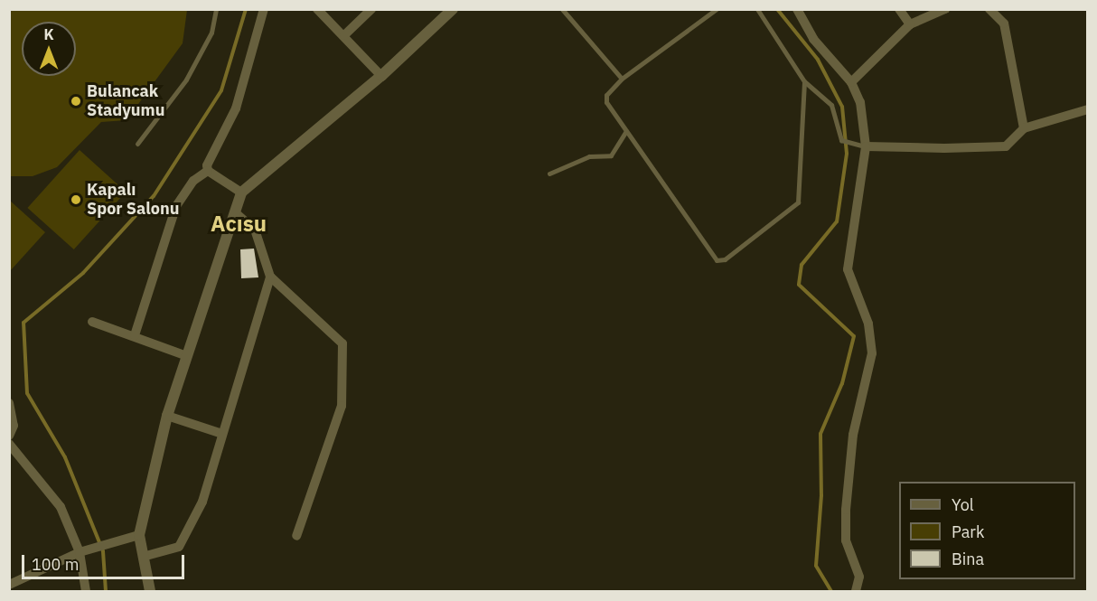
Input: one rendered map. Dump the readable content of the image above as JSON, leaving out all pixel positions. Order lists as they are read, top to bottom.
{
  "districts": ["Acısu"],
  "places": ["Bulancak Stadyumu", "Kapalı Spor Salonu"],
  "legend": ["Yol", "Park", "Bina"],
  "scale_bar": "100 m",
  "north": "top"
}
